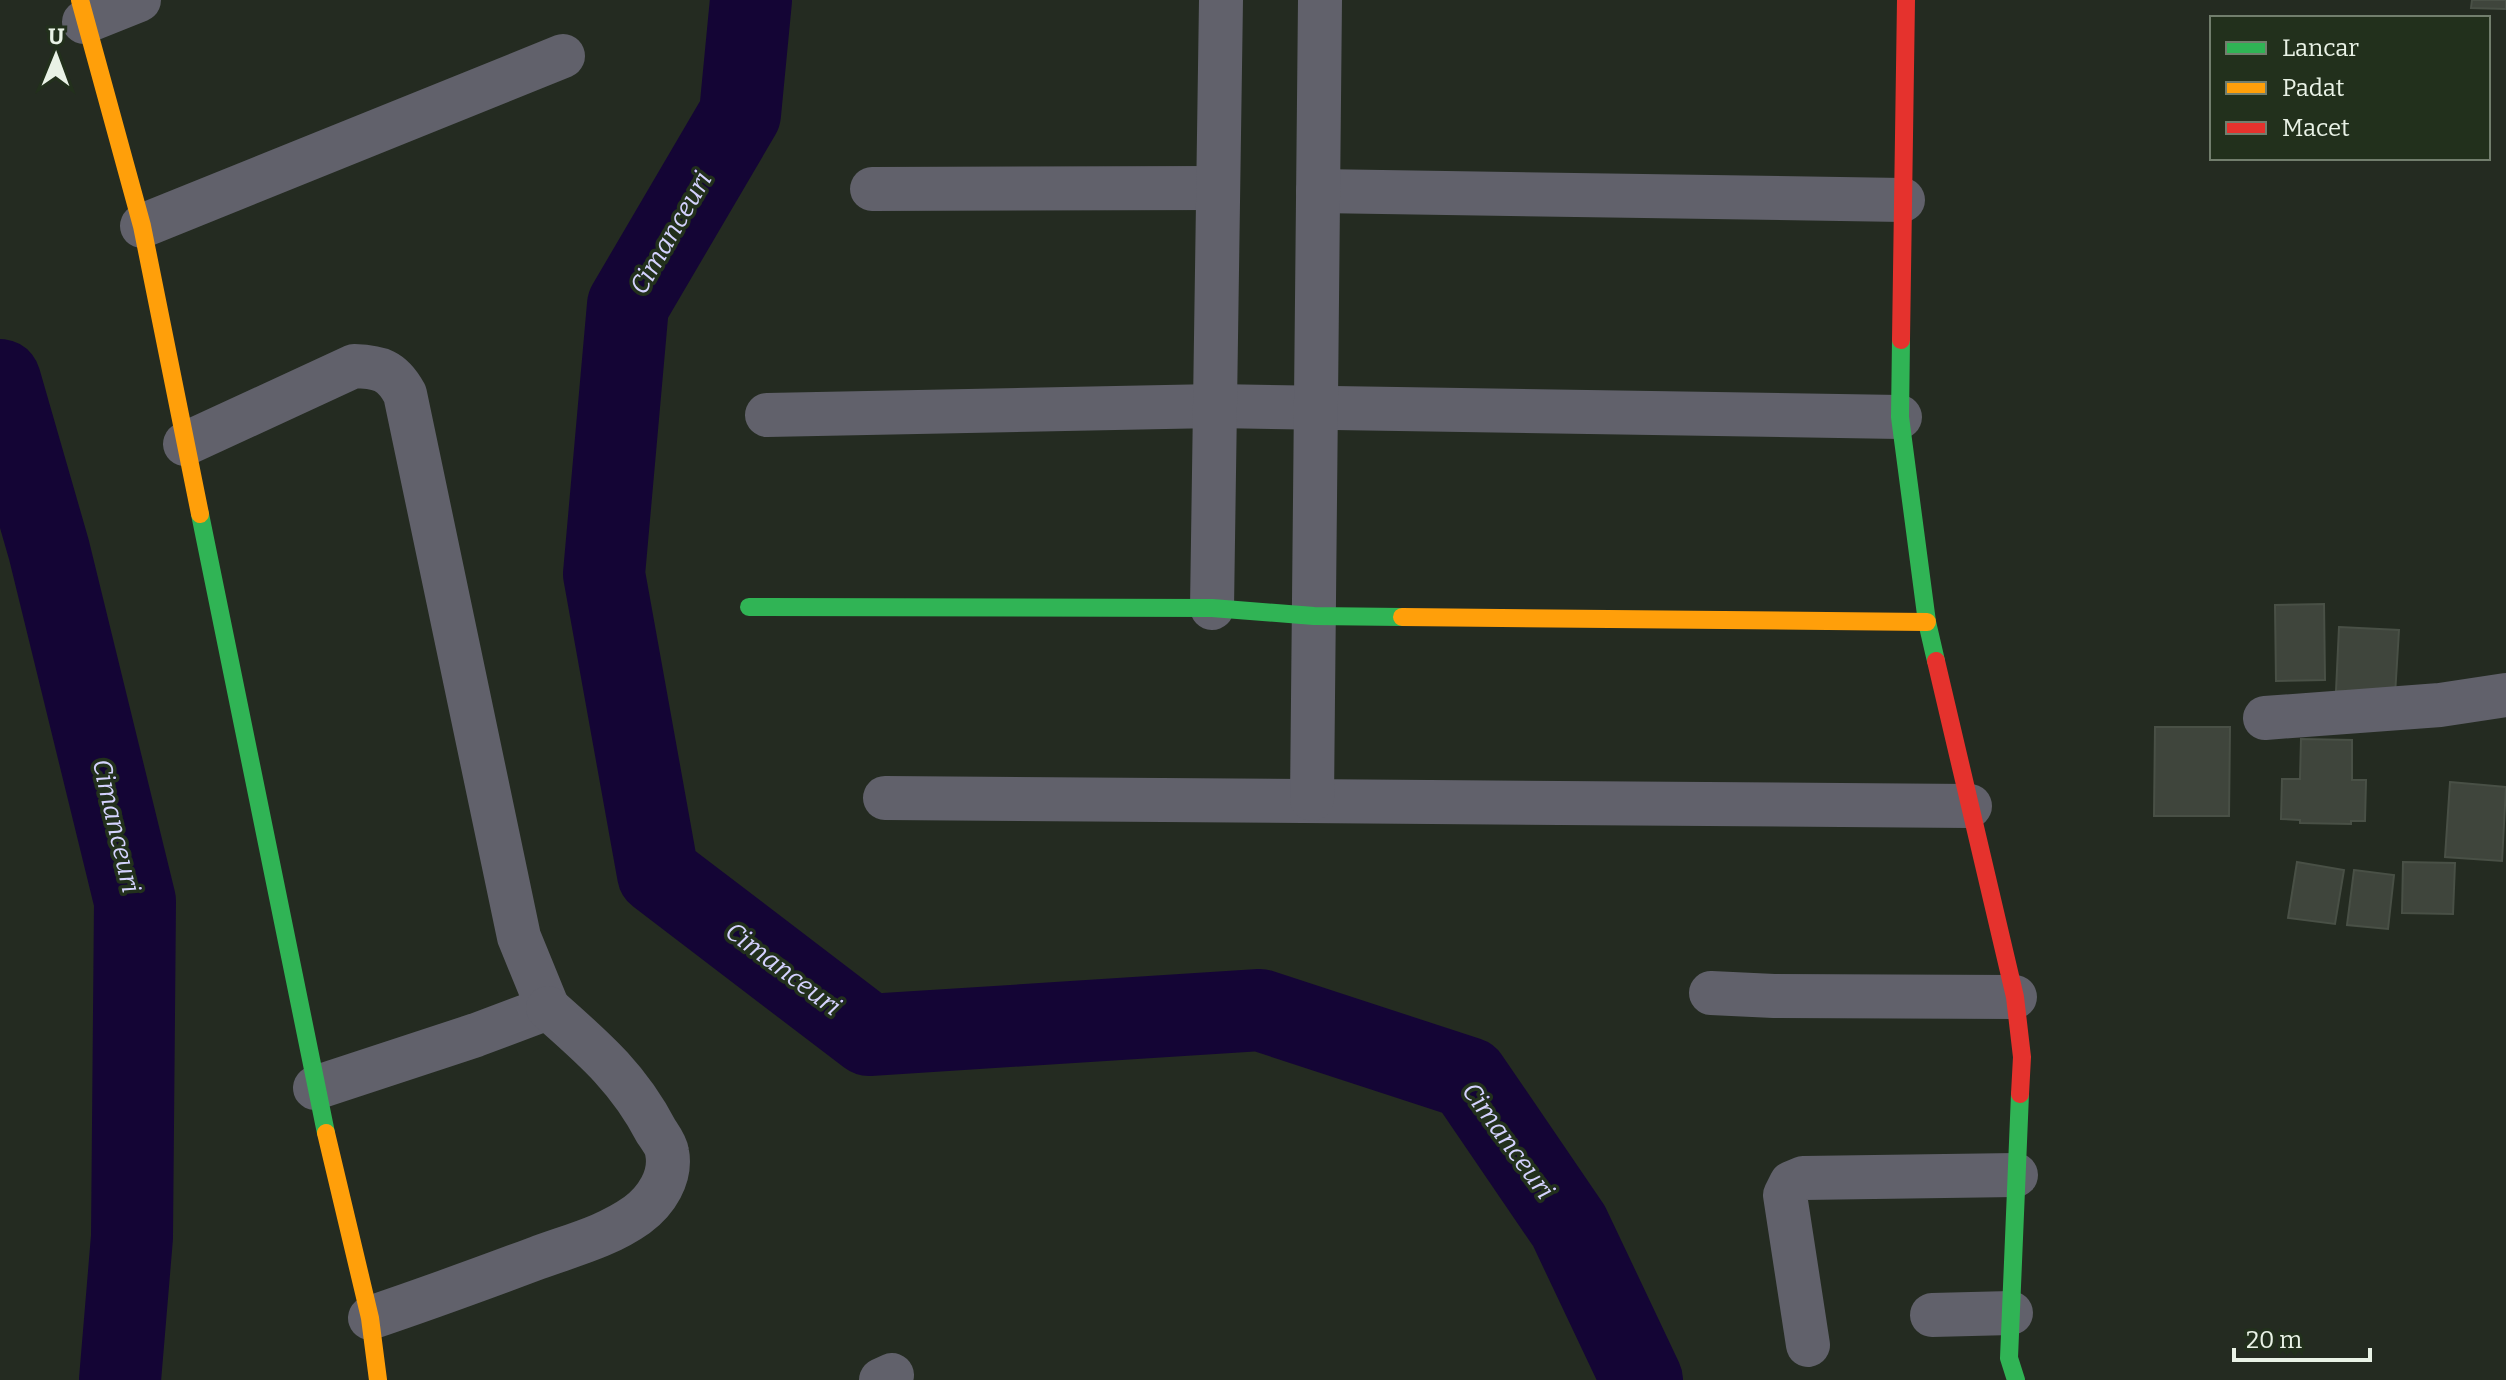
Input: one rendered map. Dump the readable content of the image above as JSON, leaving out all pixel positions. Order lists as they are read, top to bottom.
{
  "water": ["Cimanceuri"],
  "legend": ["Lancar", "Padat", "Macet"],
  "scale_bar": "20 m",
  "north": "top"
}
